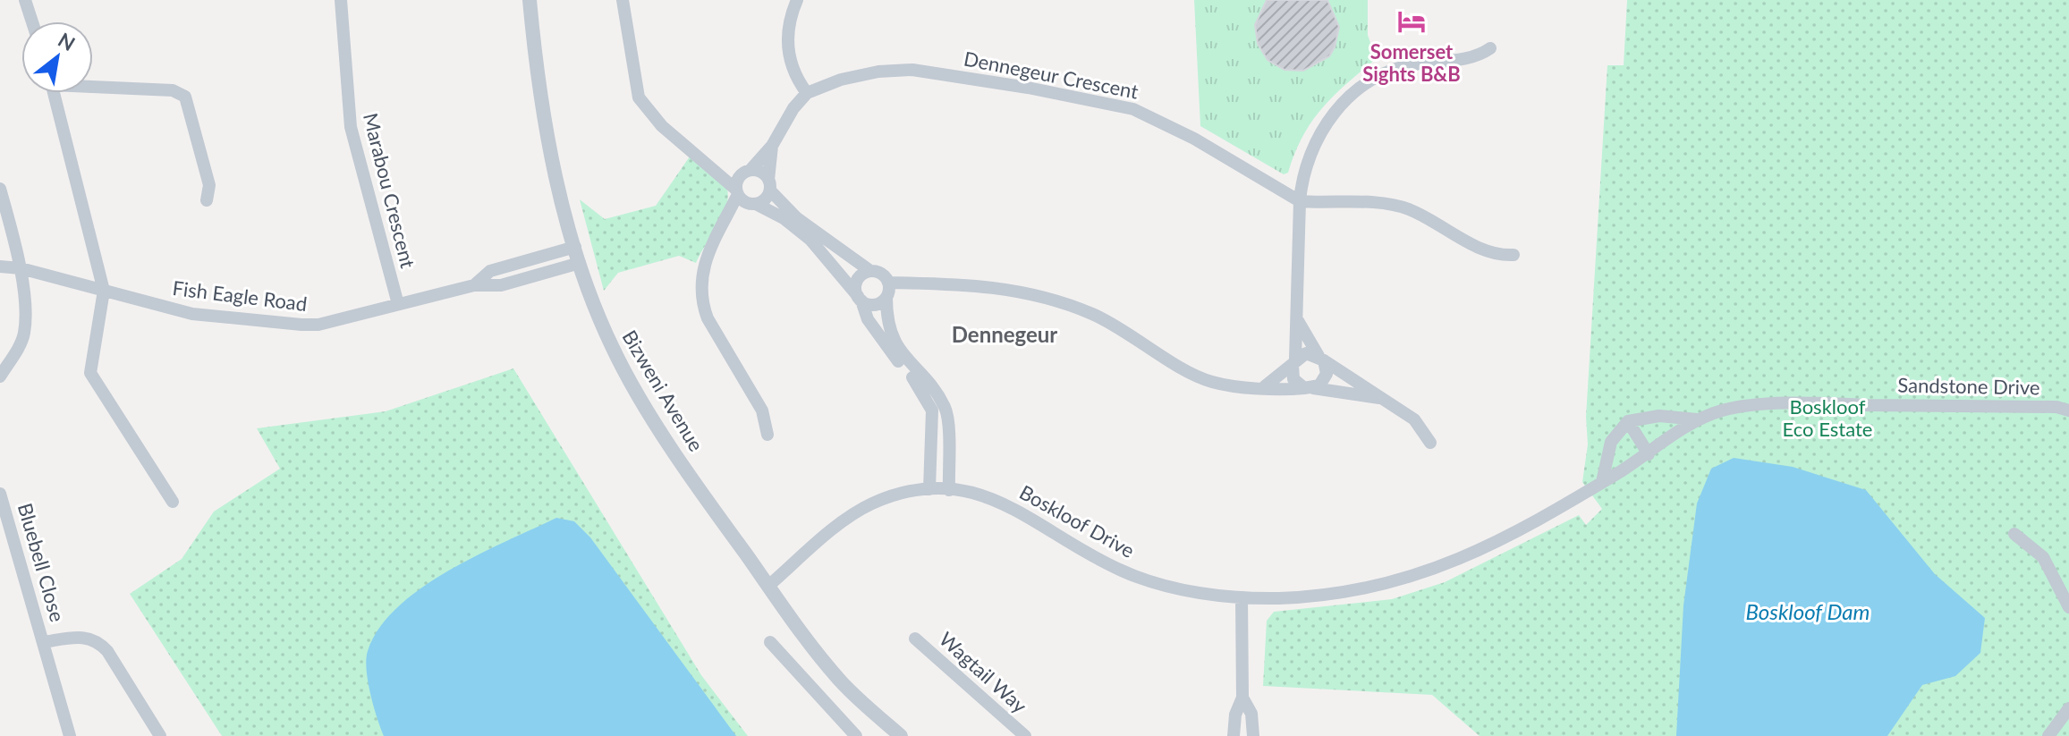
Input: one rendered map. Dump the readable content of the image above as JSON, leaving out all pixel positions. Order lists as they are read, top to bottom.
{
  "streets": {
    "street": [
      "Dennegeur Crescent",
      "Marabou Crescent",
      "Fish Eagle Road",
      "Sandstone Drive",
      "Bizweni Avenue",
      "Boskloof Drive",
      "Bluebell Close",
      "Wagtail Way"
    ]
  },
  "crossings": [
    ["Marabou Crescent", "Fish Eagle Road"],
    ["Fish Eagle Road", "Bizweni Avenue"],
    ["Sandstone Drive", "Boskloof Drive"],
    ["Bizweni Avenue", "Boskloof Drive"]
  ],
  "districts": ["Dennegeur"],
  "water": ["Boskloof Dam"],
  "parks": ["Boskloof Eco Estate"],
  "places": {
    "hotel": ["Somerset Sights B&B"]
  },
  "north": "top right"
}
